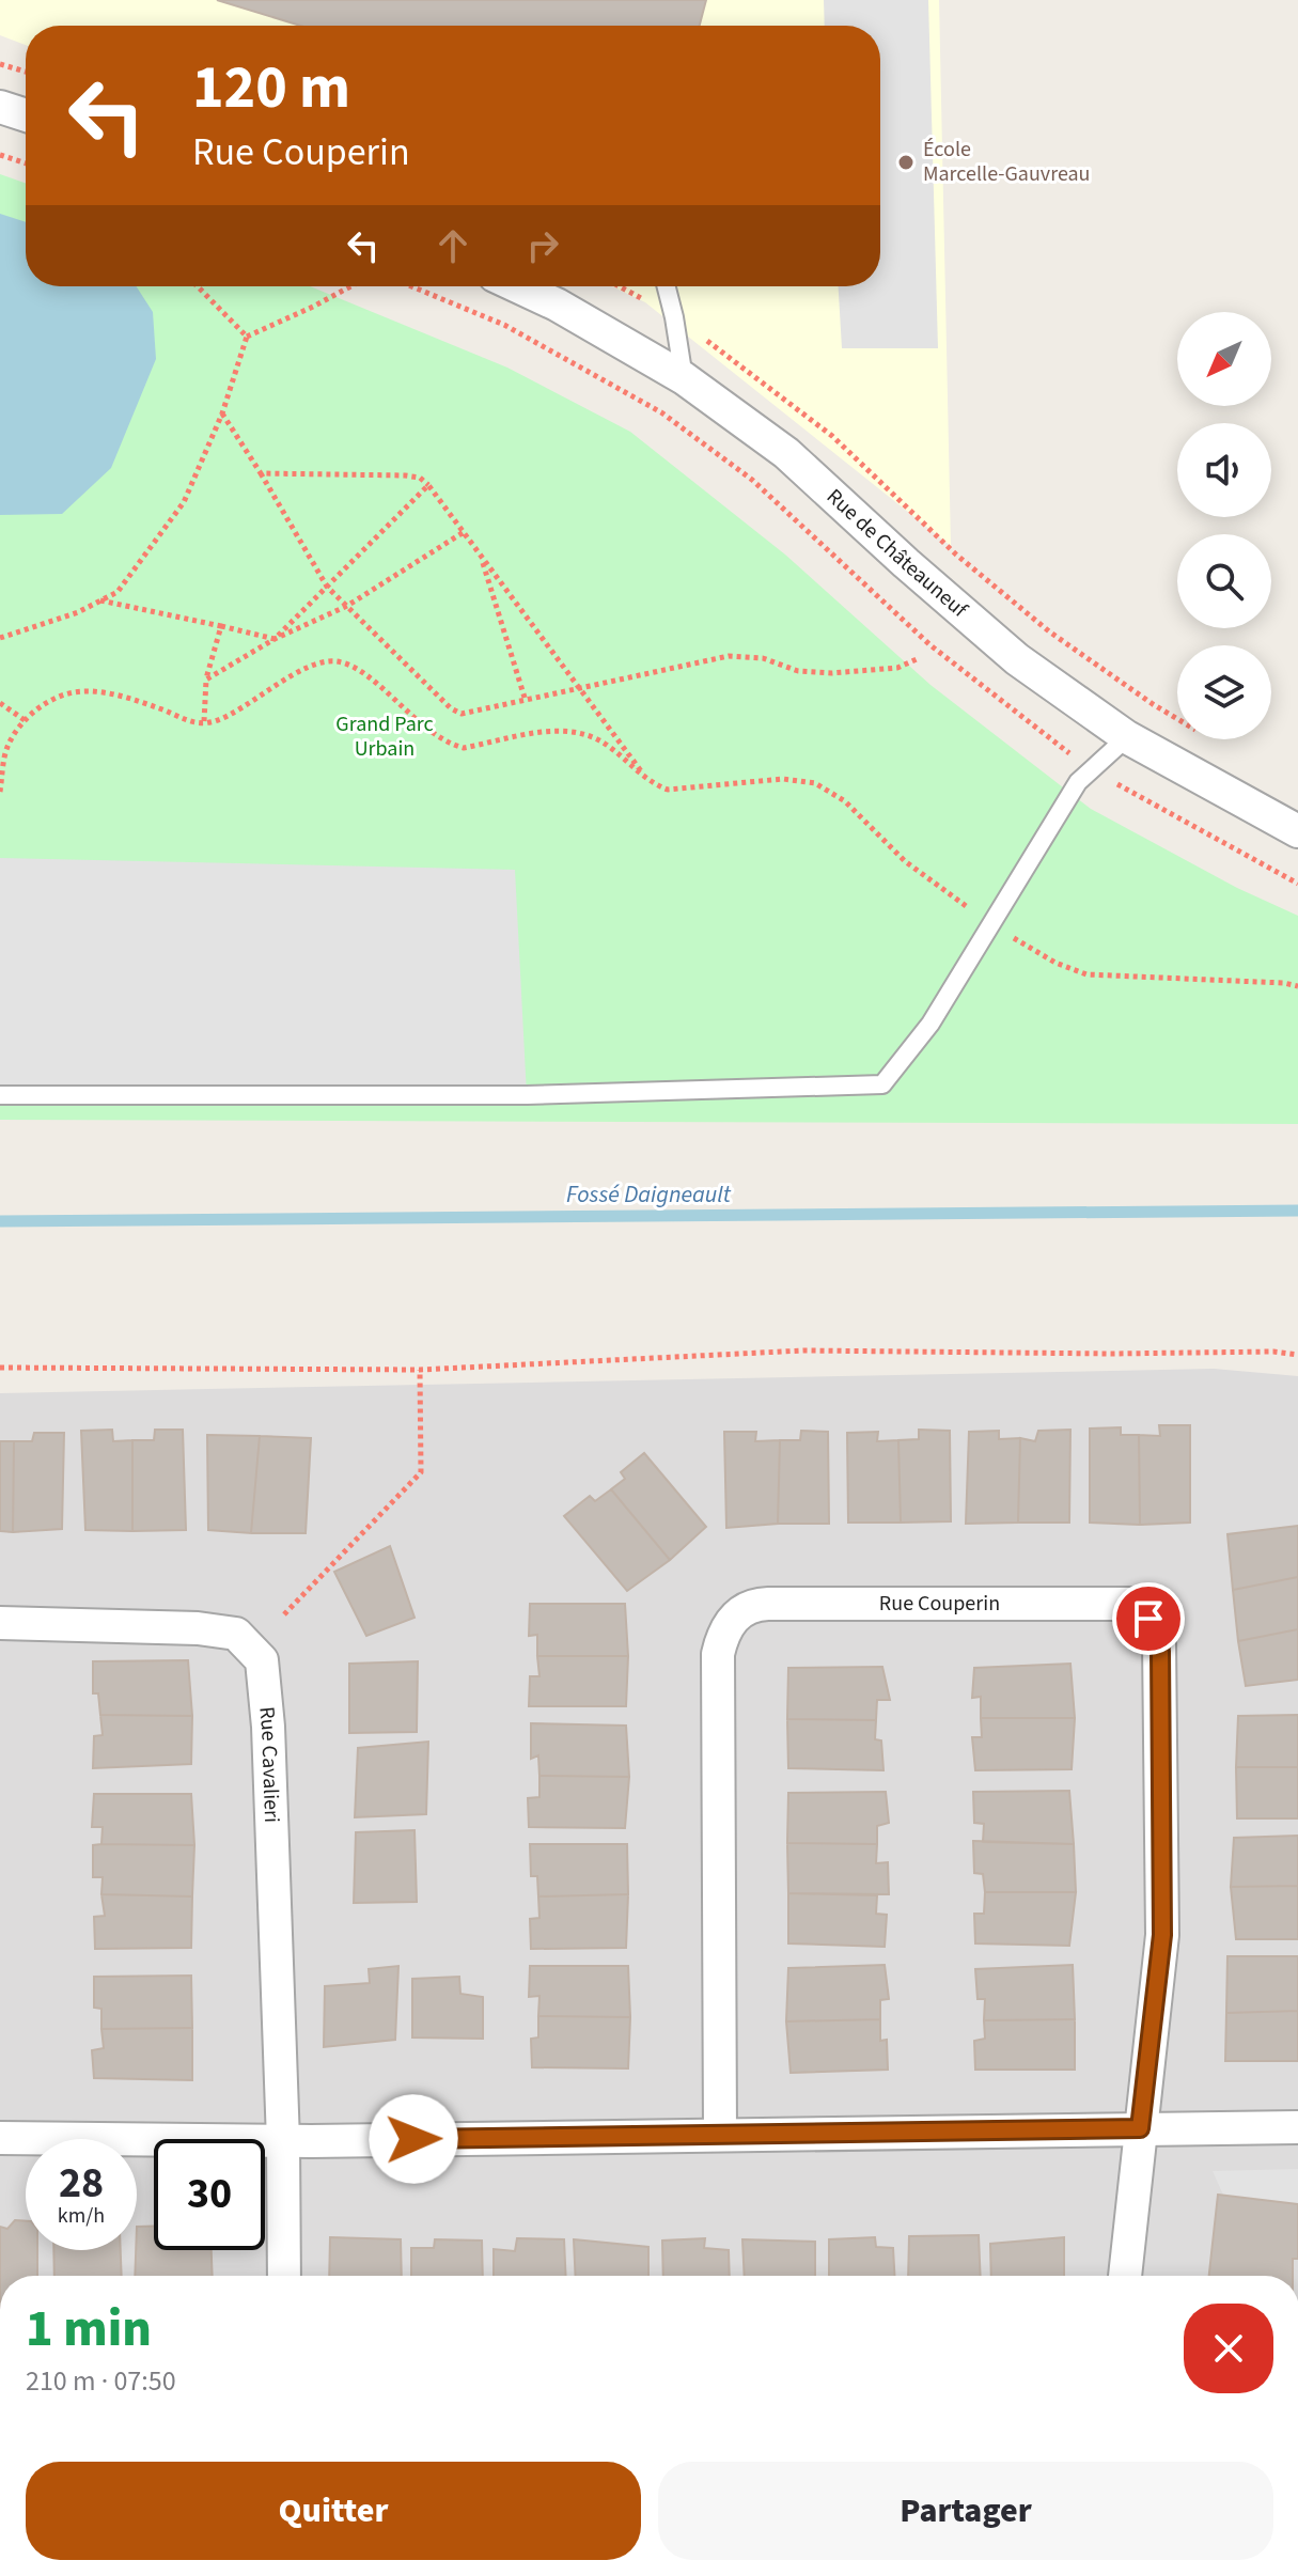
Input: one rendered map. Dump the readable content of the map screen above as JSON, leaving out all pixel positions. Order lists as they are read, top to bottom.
{
  "streets": {
    "street": ["Rue de Châteauneuf", "Rue Couperin", "Rue Cavalieri"]
  },
  "water": ["Fossé Daigneault"],
  "parks": ["Grand Parc Urbain"],
  "places": ["École Marcelle-Gauvreau"],
  "north": "bottom left",
  "page": {
    "turn": ["120 m", "Rue Couperin"],
    "speed": "28 km/h",
    "limit": "30",
    "heading": ["1 min", "210 m · 07:50"],
    "buttons": ["Quitter", "Partager"]
  }
}
